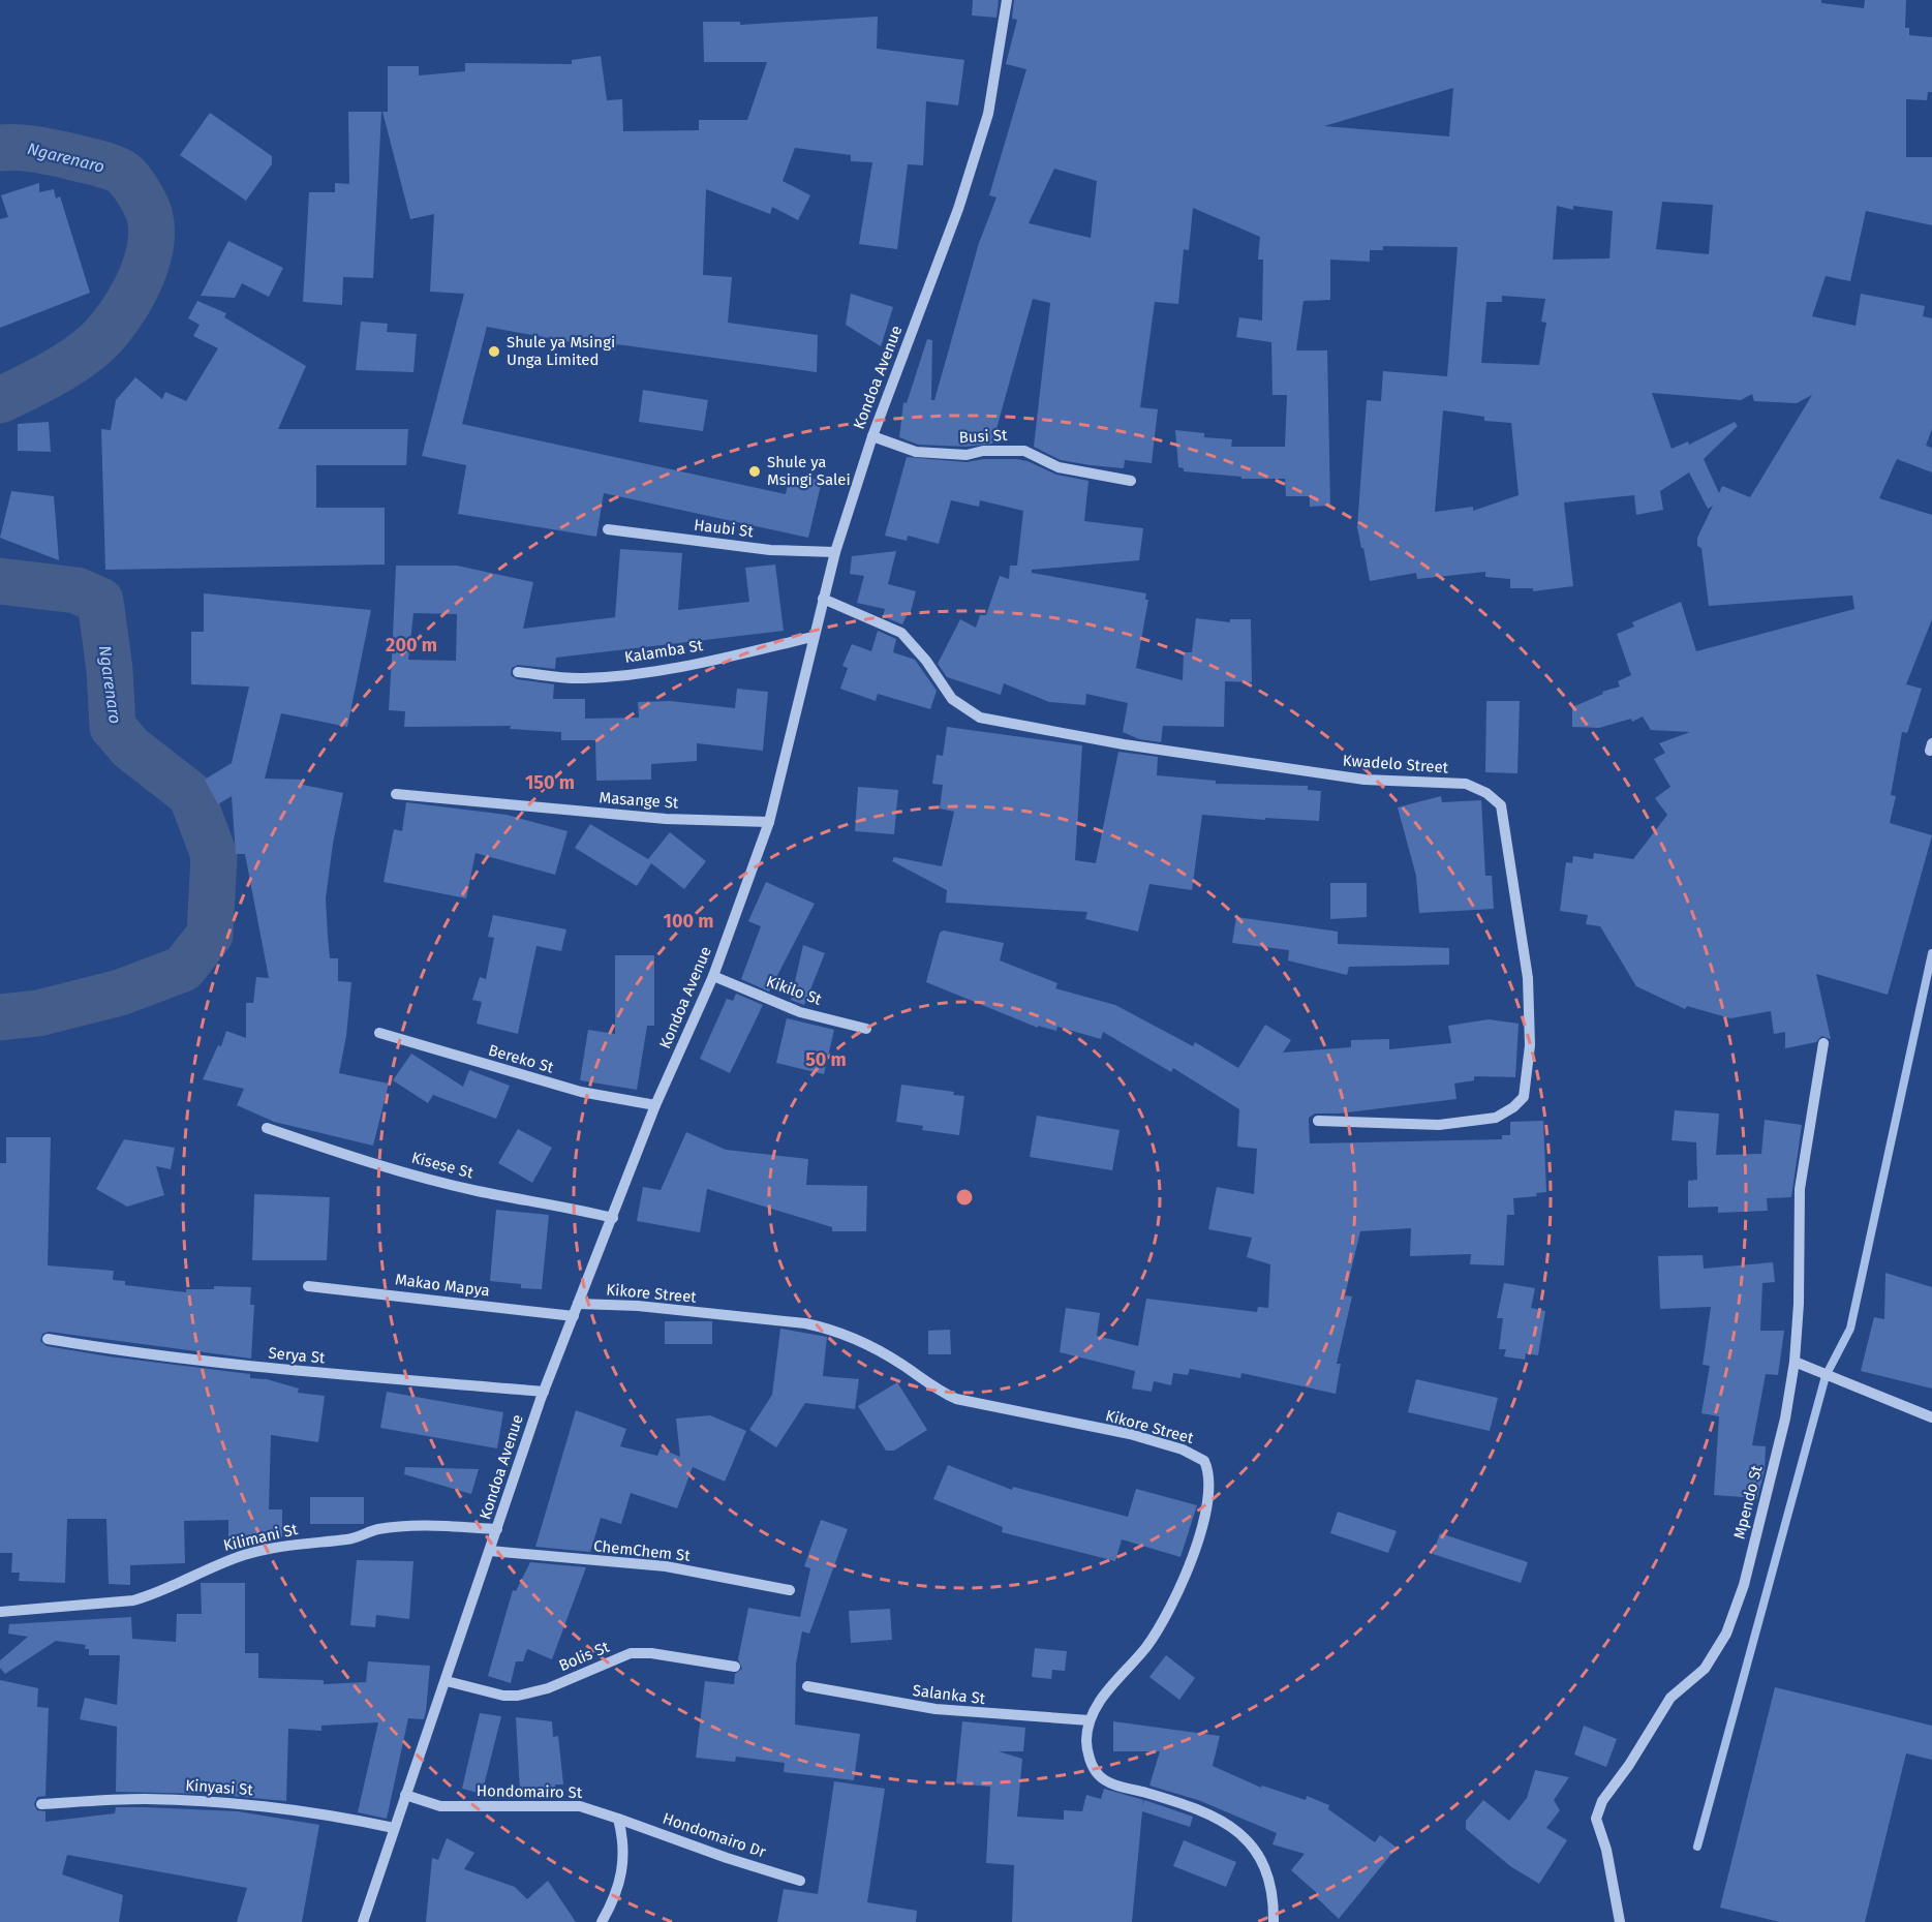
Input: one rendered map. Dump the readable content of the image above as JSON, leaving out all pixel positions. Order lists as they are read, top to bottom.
{
  "streets": {
    "street": [
      "Kondoa Avenue",
      "Busi St",
      "Haubi St",
      "Kalamba St",
      "Kwadelo Street",
      "Masange St",
      "Kikilo St",
      "Bereko St",
      "Kisese St",
      "Makao Mapya",
      "Kikore Street",
      "Serya St",
      "Mpendo St",
      "Kilimani St",
      "ChemChem St",
      "Bolis St",
      "Salanka St",
      "Kinyasi St",
      "Hondomairo St",
      "Hondomairo Dr"
    ]
  },
  "crossings": [
    ["Kondoa Avenue", "Busi St"],
    ["Kondoa Avenue", "Haubi St"],
    ["Kondoa Avenue", "Kalamba St"],
    ["Kondoa Avenue", "Kwadelo Street"],
    ["Kondoa Avenue", "Masange St"],
    ["Kondoa Avenue", "Kikilo St"],
    ["Kondoa Avenue", "Bereko St"],
    ["Kondoa Avenue", "Kisese St"],
    ["Kondoa Avenue", "Makao Mapya"],
    ["Kondoa Avenue", "Kikore Street"],
    ["Kondoa Avenue", "Serya St"],
    ["Kondoa Avenue", "Kilimani St"],
    ["Kondoa Avenue", "ChemChem St"],
    ["Kondoa Avenue", "Bolis St"],
    ["Kondoa Avenue", "Kinyasi St"],
    ["Kondoa Avenue", "Hondomairo St"],
    ["Kikore Street", "Salanka St"],
    ["Hondomairo St", "Hondomairo Dr"]
  ],
  "water": ["Ngarenaro"],
  "places": ["Shule ya Msingi Unga Limited", "Shule ya Msingi Salei"],
  "rings": [
    "200 m",
    "150 m",
    "100 m",
    "50 m"
  ]
}
